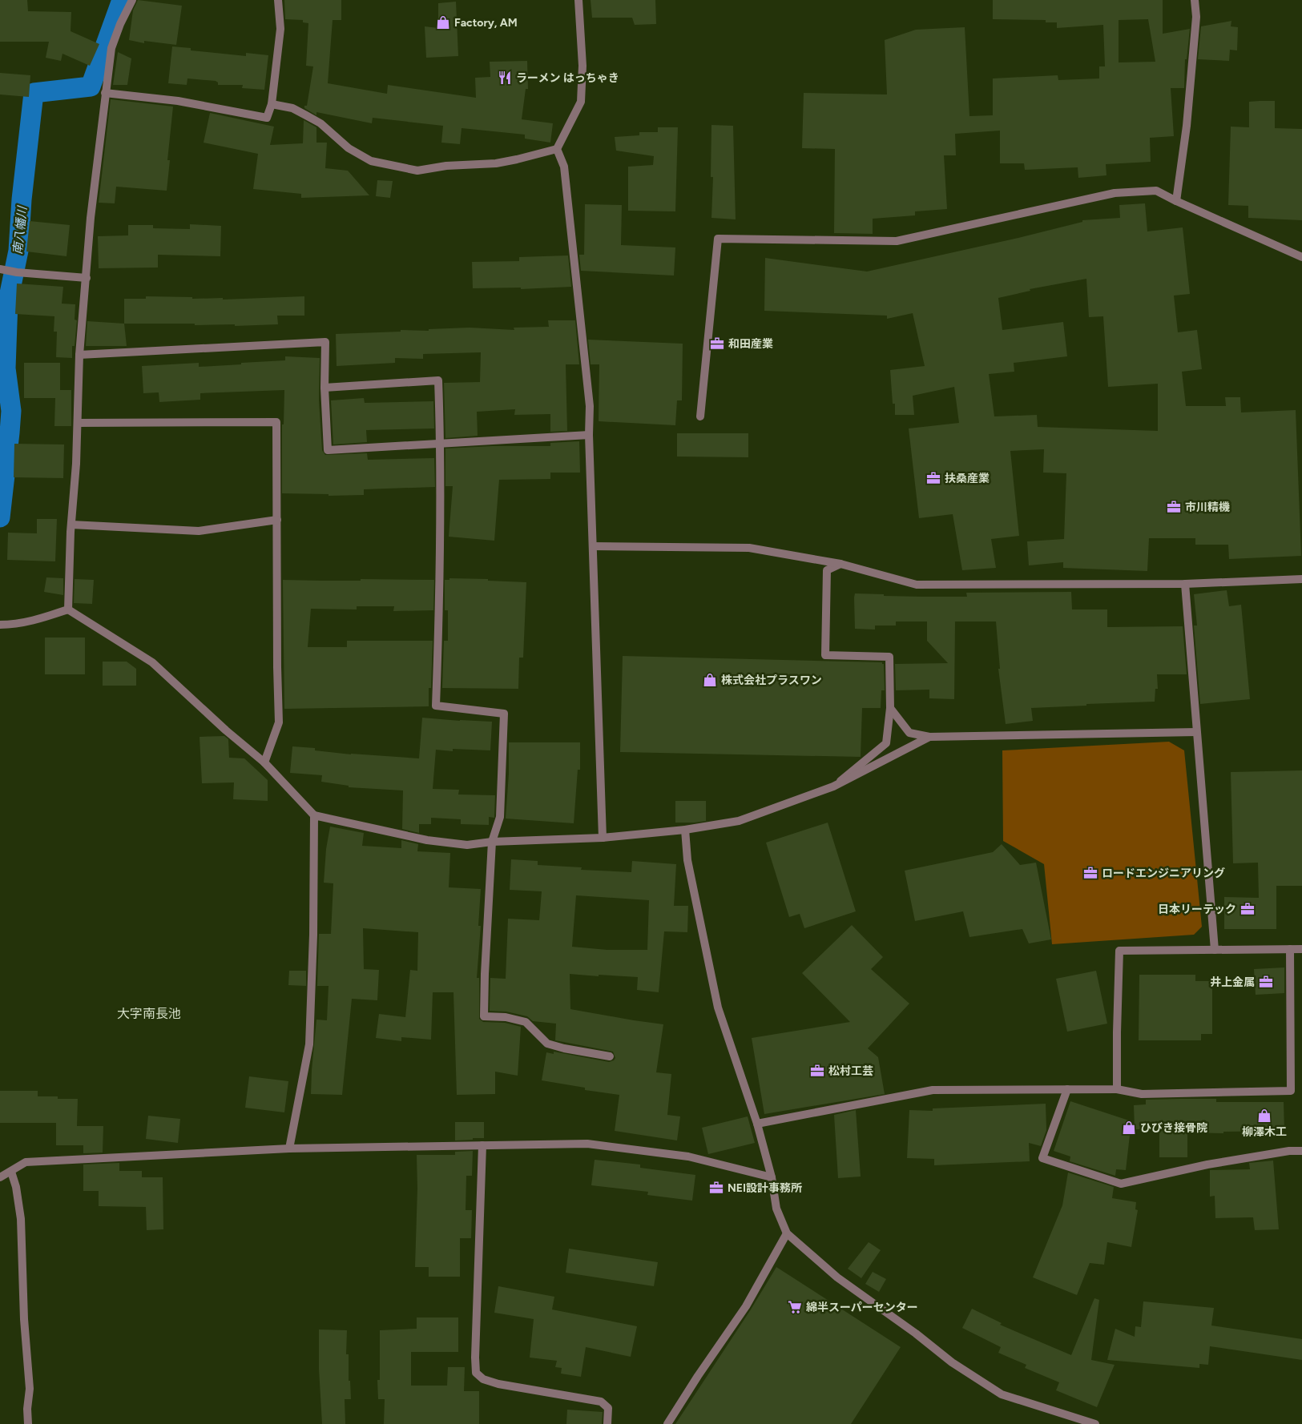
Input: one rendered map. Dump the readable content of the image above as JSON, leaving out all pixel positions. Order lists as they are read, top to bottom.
{
  "districts": ["大字南長池"],
  "water": ["南八幡川"],
  "places": {
    "shop": [
      "Factory, AM",
      "株式会社プラスワン",
      "柳澤木工",
      "ひびき接骨院"
    ],
    "restaurant": ["ラーメン はっちゃき"],
    "office": [
      "和田産業",
      "扶桑産業",
      "市川精機",
      "ロードエンジニアリング",
      "日本リーテック",
      "井上金属",
      "松村工芸",
      "NEI設計事務所"
    ],
    "supermarket": ["綿半スーパーセンター"]
  }
}
